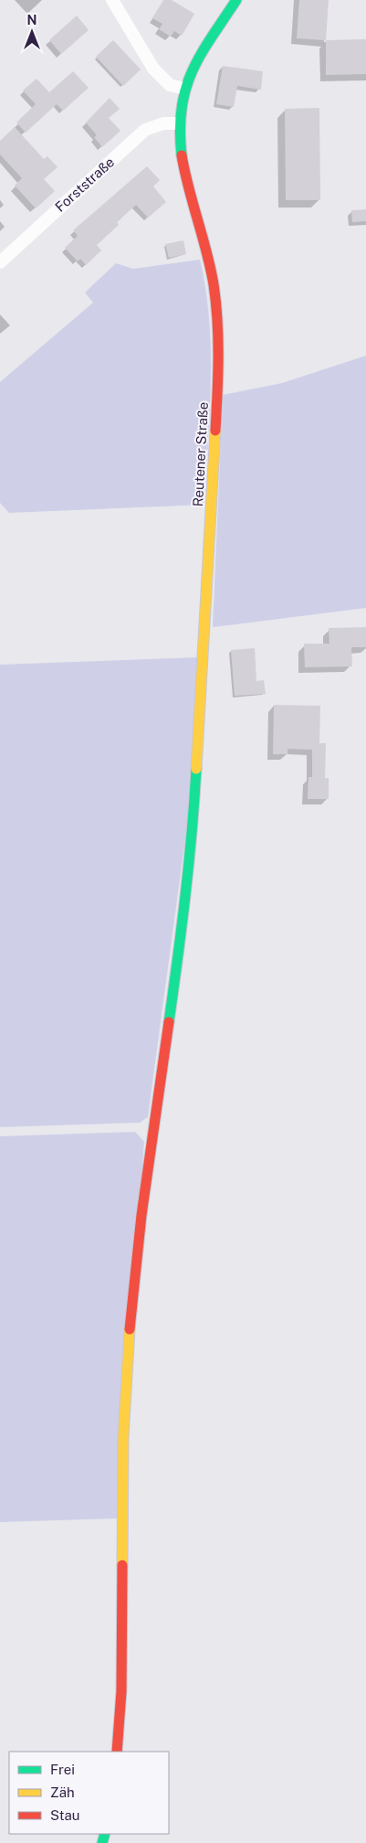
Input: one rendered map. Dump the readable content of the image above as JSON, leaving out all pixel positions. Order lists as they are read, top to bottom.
{
  "streets": {
    "street": ["Forststraße", "Reutener Straße"]
  },
  "crossings": [
    ["Forststraße", "Reutener Straße"]
  ],
  "legend": ["Frei", "Zäh", "Stau"],
  "north": "top"
}
